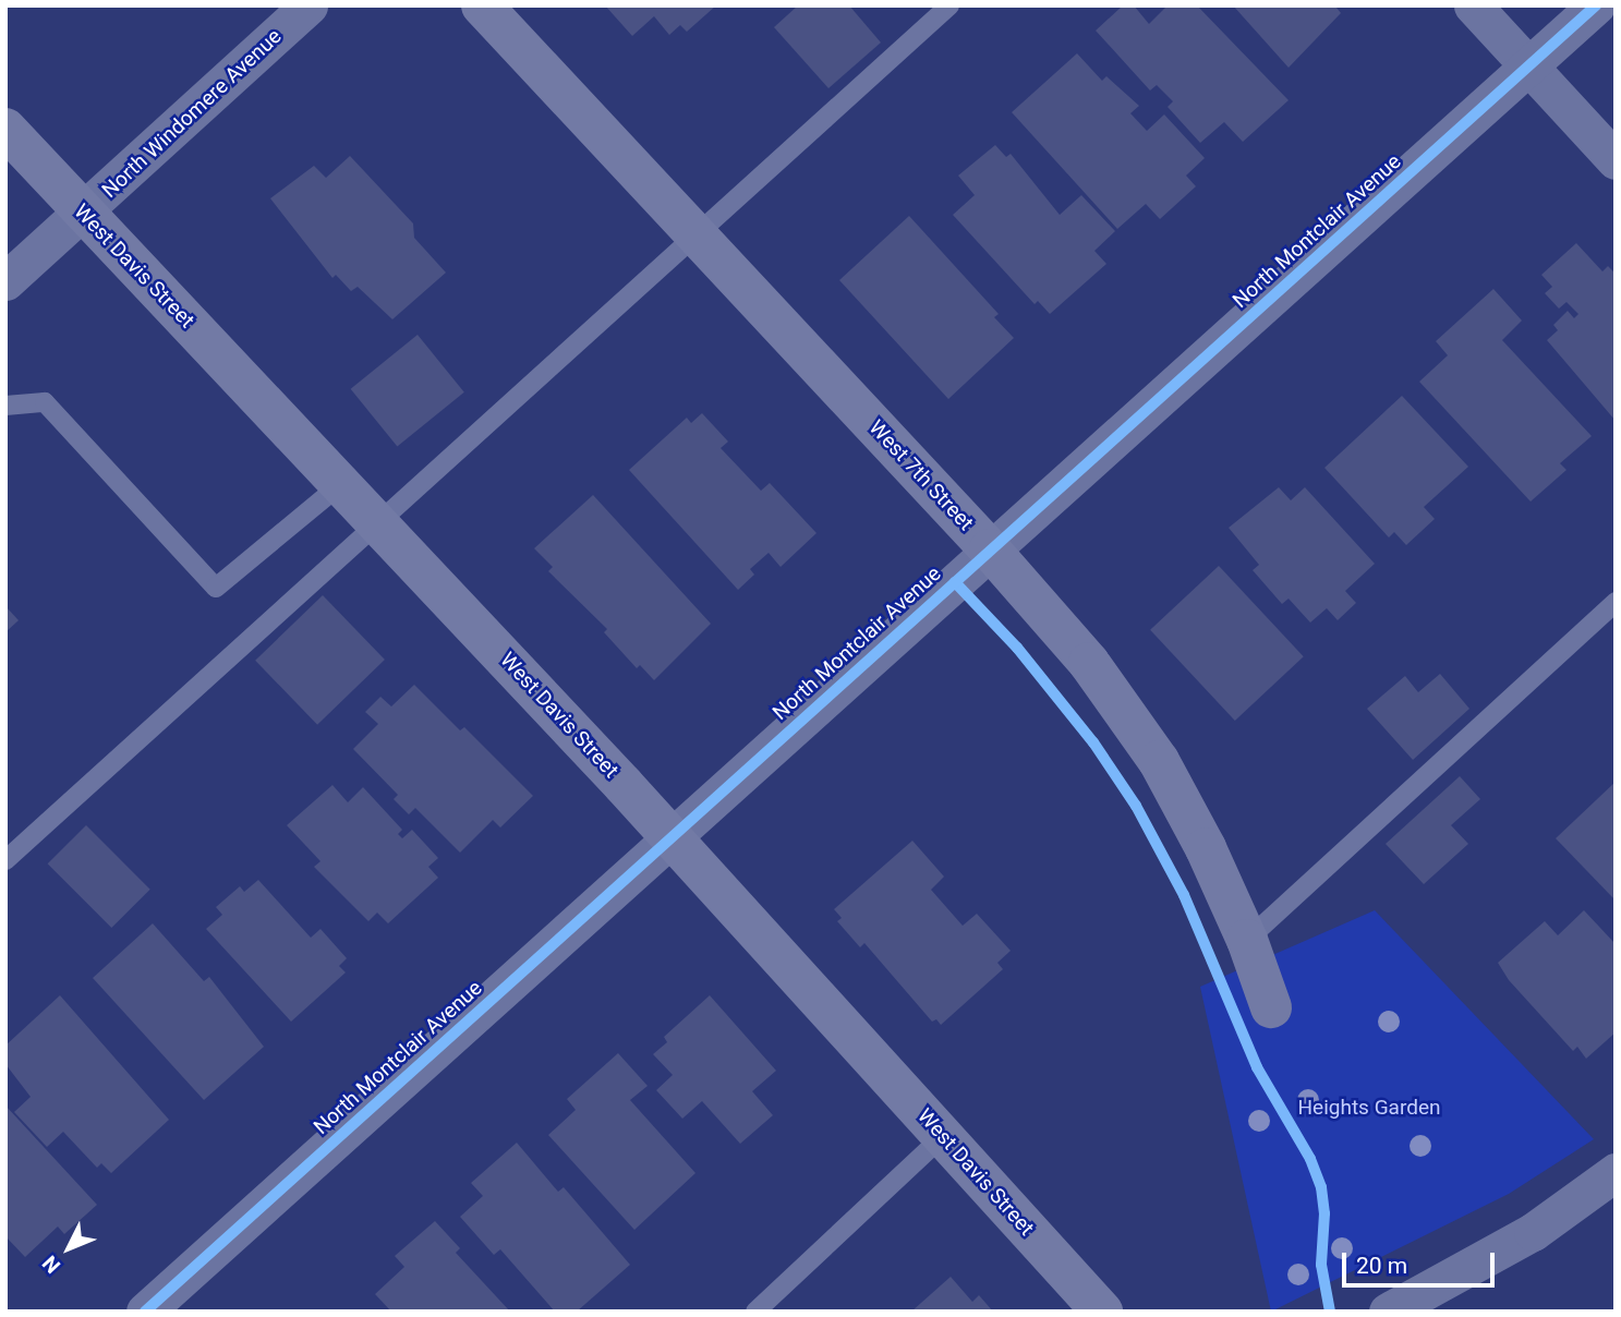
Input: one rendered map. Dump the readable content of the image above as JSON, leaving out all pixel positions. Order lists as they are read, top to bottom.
{
  "streets": {
    "main road": ["West Davis Street", "West 7th Street"],
    "street": ["North Windomere Avenue", "North Montclair Avenue"]
  },
  "crossings": [
    ["North Windomere Avenue", "West Davis Street"],
    ["North Montclair Avenue", "West Davis Street"],
    ["North Montclair Avenue", "West 7th Street"]
  ],
  "parks": ["Heights Garden"],
  "scale_bar": "20 m",
  "north": "bottom left"
}
